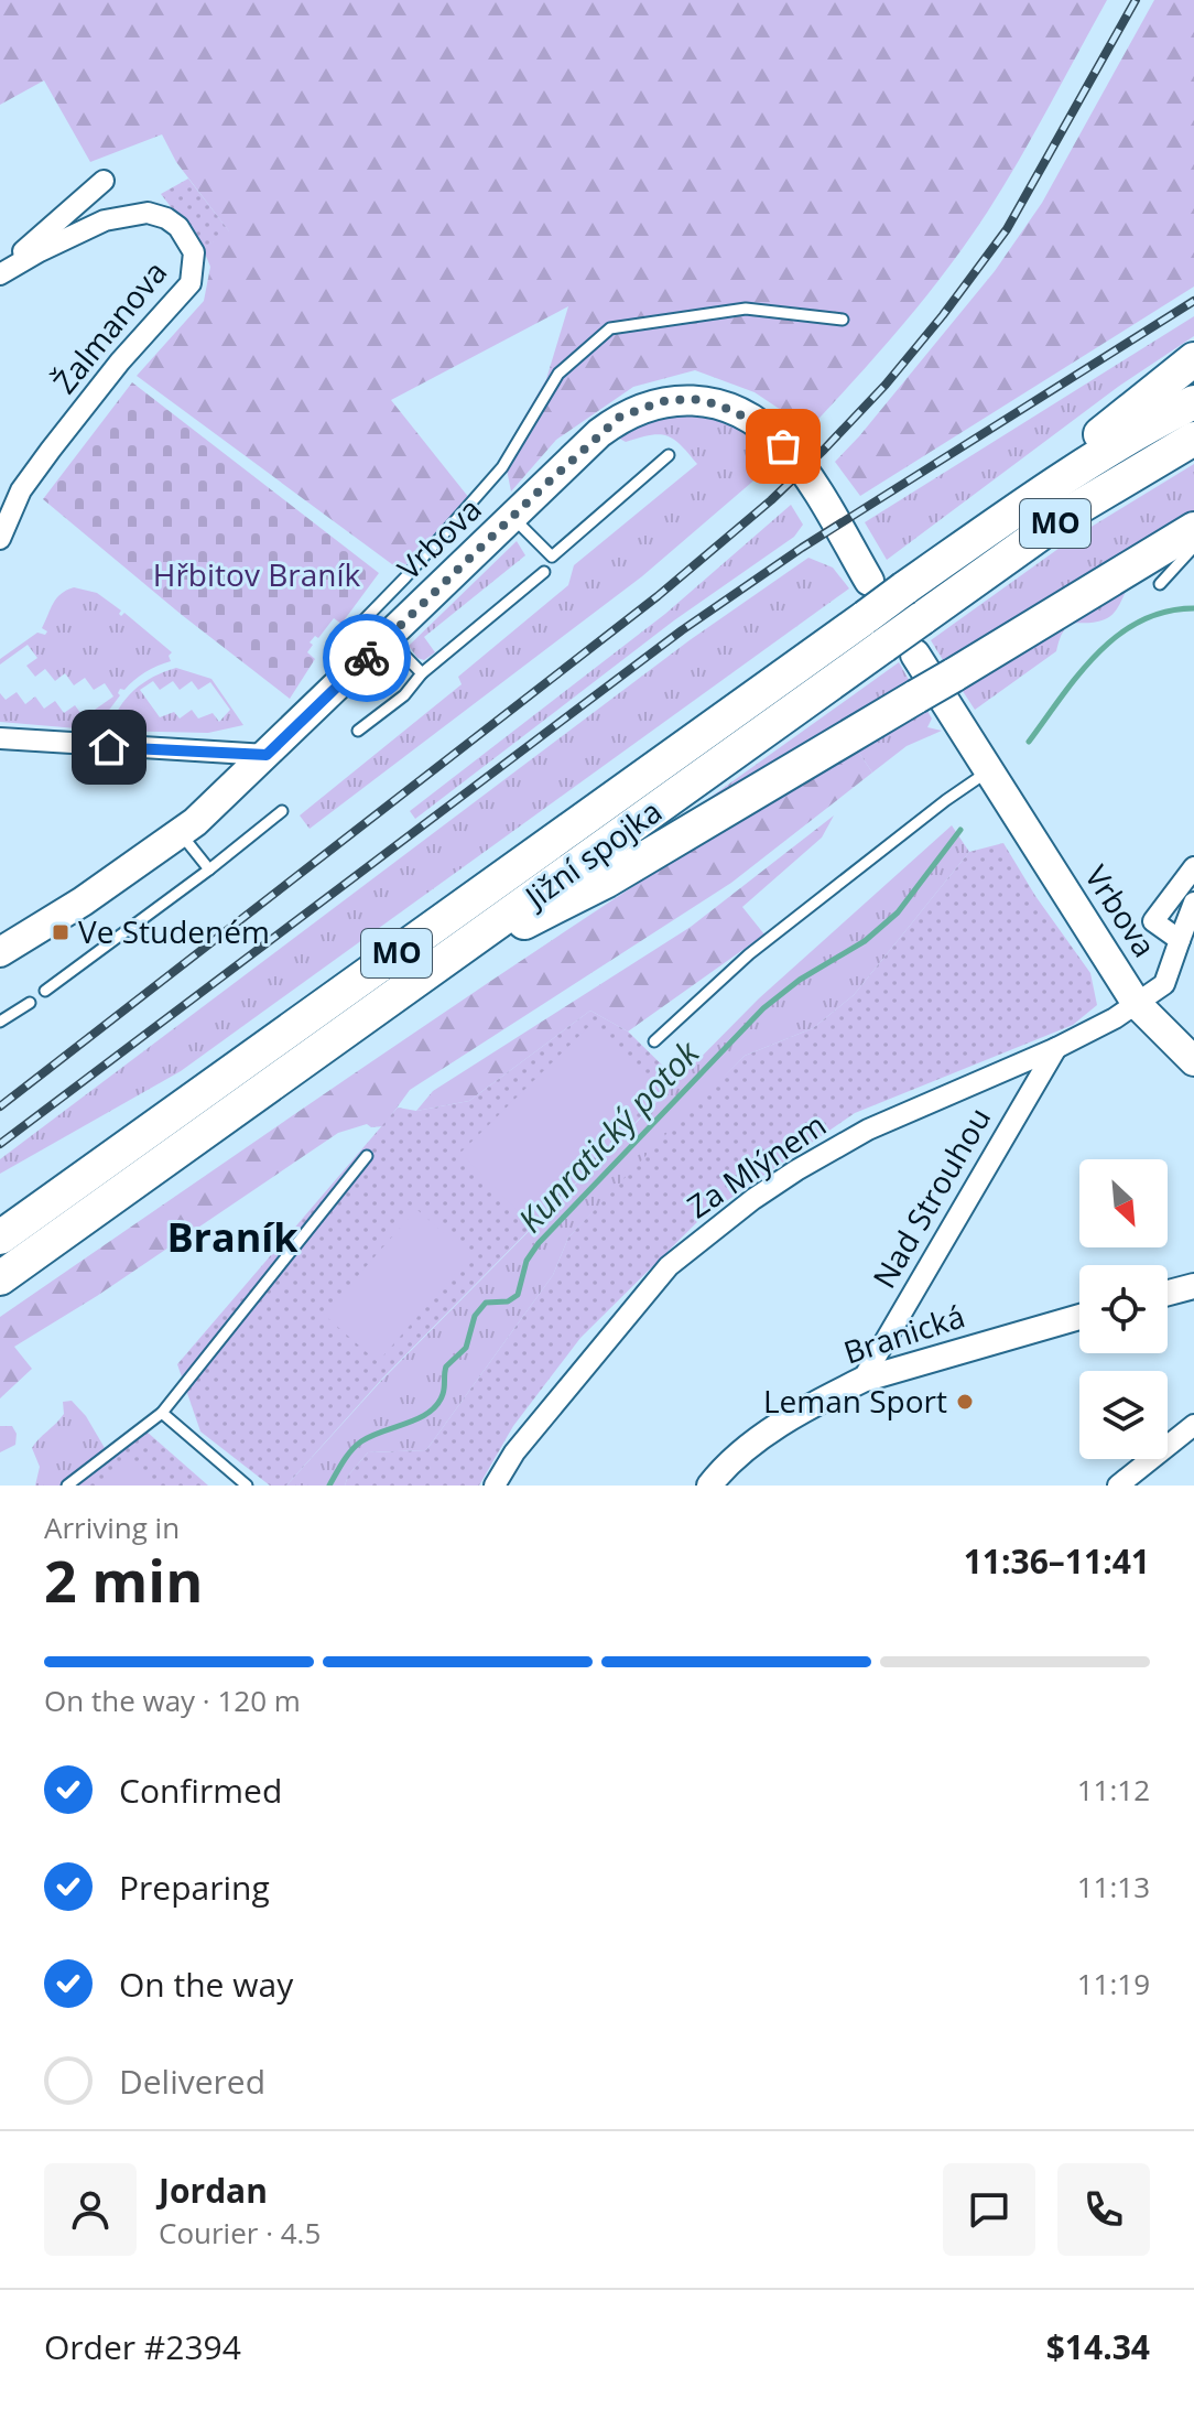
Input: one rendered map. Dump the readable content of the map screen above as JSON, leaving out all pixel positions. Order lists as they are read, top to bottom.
{
  "streets": {
    "highway": ["MO", "Jižní spojka"],
    "main road": ["Vrbova"],
    "street": [
      "Žalmanova",
      "Za Mlýnem",
      "Nad Strouhou",
      "Branická"
    ]
  },
  "crossings": [
    ["Vrbova", "Za Mlýnem"],
    ["Za Mlýnem", "Nad Strouhou"],
    ["Nad Strouhou", "Branická"]
  ],
  "districts": ["Braník"],
  "water": ["Kunratický potok"],
  "parks": ["Hřbitov Braník"],
  "places": {
    "transit": ["Ve Studeném"],
    "other": ["Leman Sport"]
  },
  "north": "bottom right",
  "page": {
    "heading": ["2 min", "Arriving in", "11:36–11:41"],
    "panel": [
      "Jordan",
      "Courier · 4.5",
      "Order #2394",
      "$14.34"
    ],
    "bar": "On the way · 120 m",
    "list": [
      ["Confirmed", "11:12"],
      ["Preparing", "11:13"],
      ["On the way", "11:19"],
      "Delivered"
    ]
  }
}
